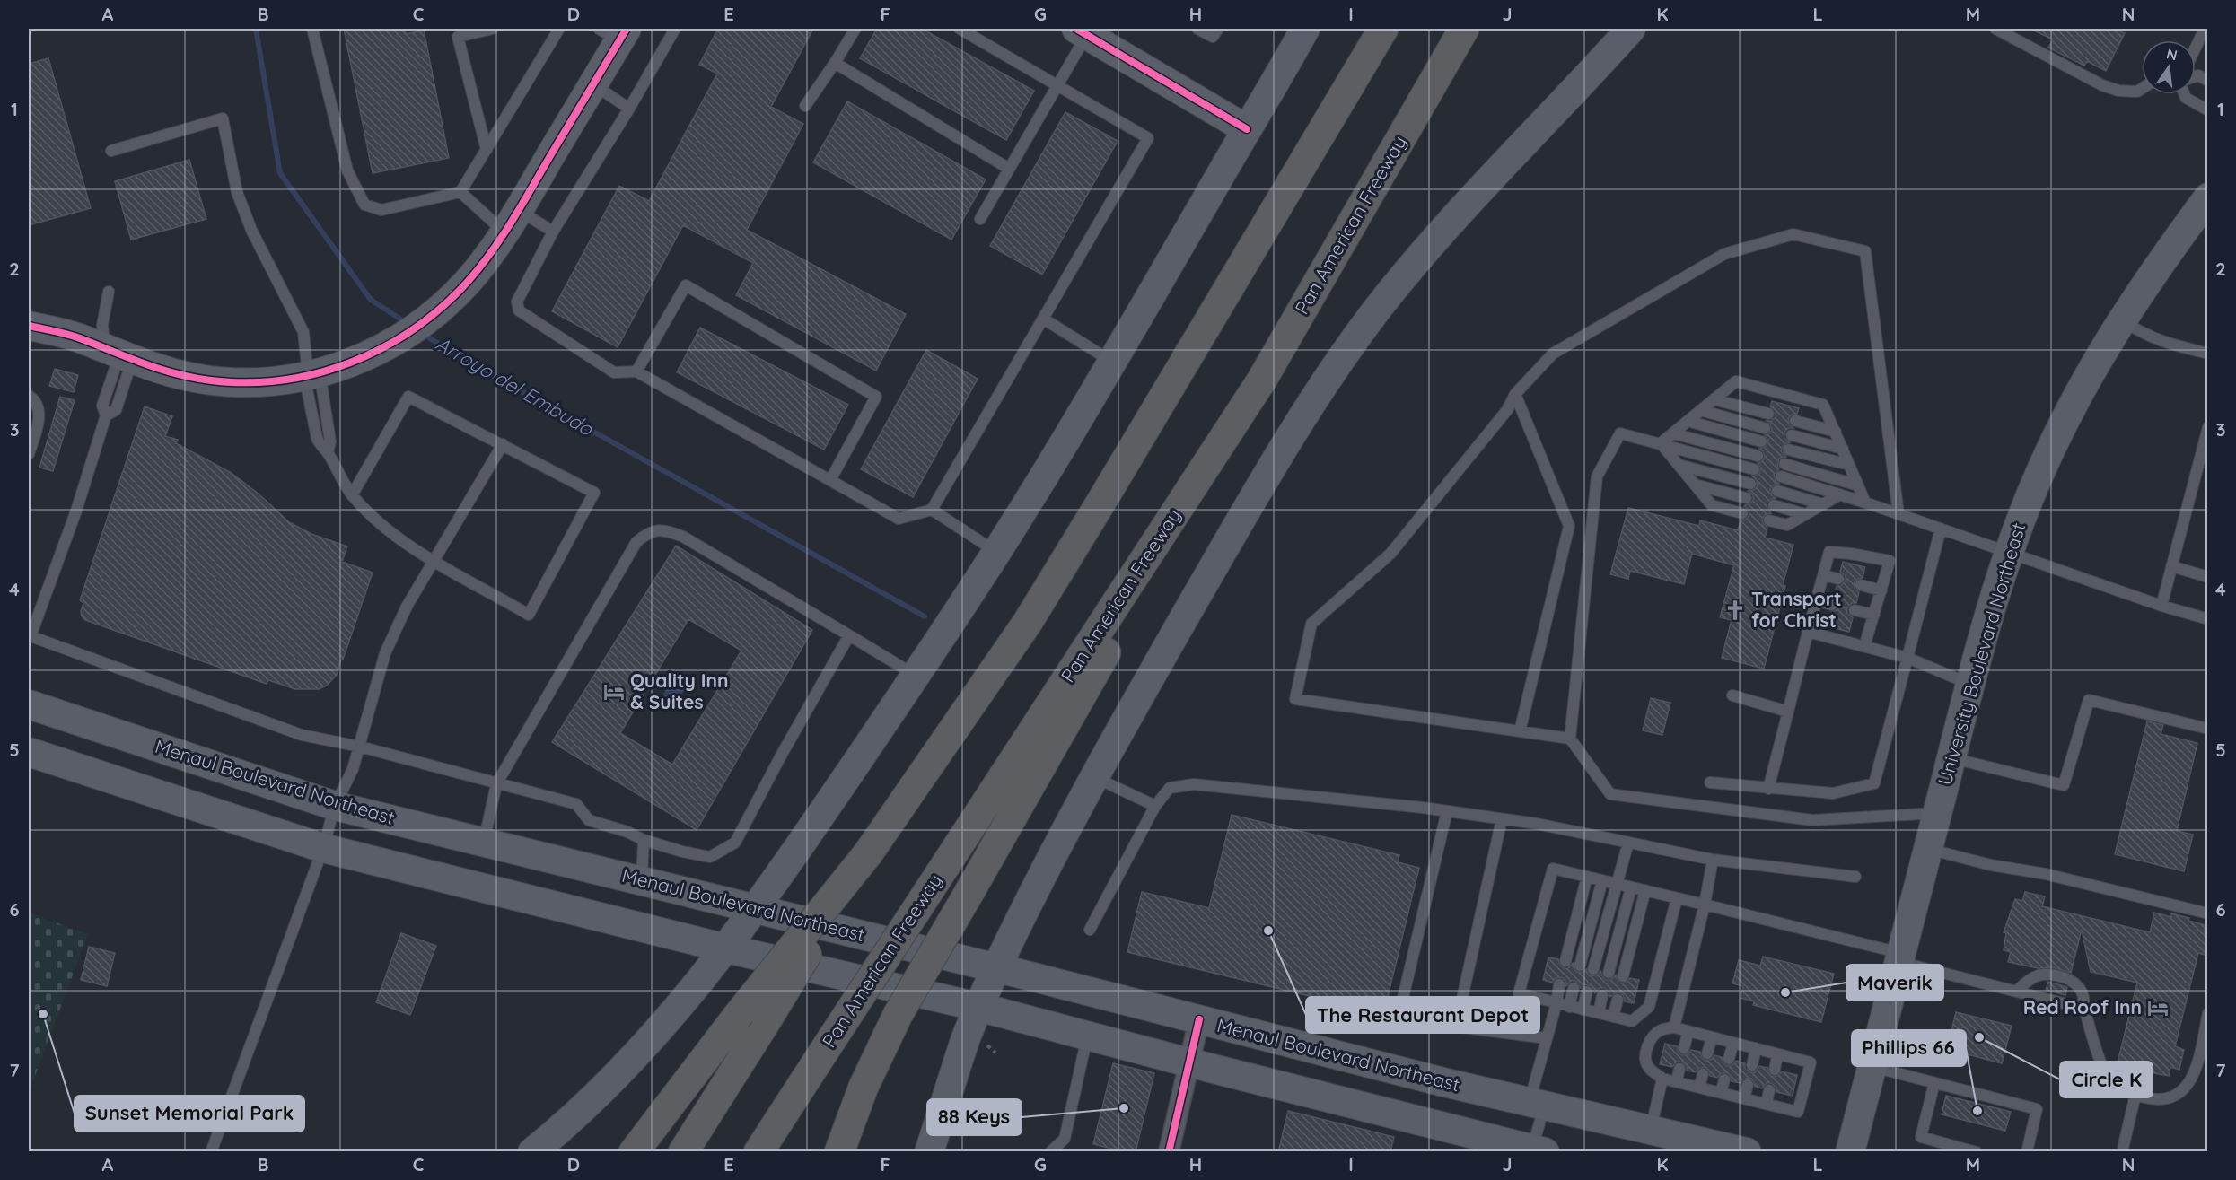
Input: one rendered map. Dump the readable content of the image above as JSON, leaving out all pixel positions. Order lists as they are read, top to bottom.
{
  "streets": {
    "highway": ["Pan American Freeway"],
    "main road": ["University Boulevard Northeast", "Menaul Boulevard Northeast"]
  },
  "water": ["Arroyo del Embudo"],
  "places": {
    "church": ["Transport for Christ"],
    "hotel": ["Quality Inn & Suites", "Red Roof Inn"],
    "other": [
      "The Restaurant Depot",
      "Maverik",
      "Sunset Memorial Park",
      "Circle K",
      "88 Keys",
      "Phillips 66"
    ]
  },
  "north": "top",
  "grid": {
    "columns": [
      "A",
      "B",
      "C",
      "D",
      "E",
      "F",
      "G",
      "H",
      "I",
      "J",
      "K",
      "L",
      "M",
      "N"
    ],
    "rows": [
      "1",
      "2",
      "3",
      "4",
      "5",
      "6",
      "7"
    ]
  }
}
